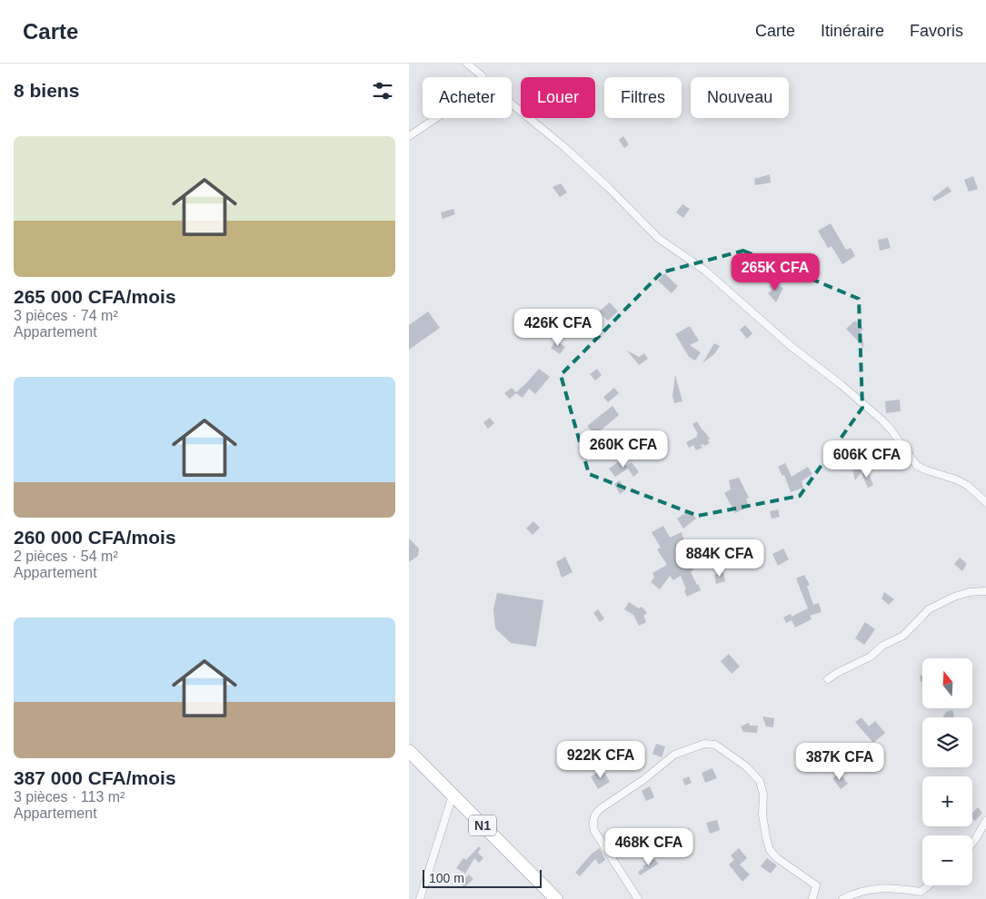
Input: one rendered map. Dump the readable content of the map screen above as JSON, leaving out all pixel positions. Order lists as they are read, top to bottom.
{
  "streets": {
    "highway": ["N1"]
  },
  "scale_bar": "100 m",
  "north": "top",
  "page": {
    "header": "Carte",
    "nav": ["Carte", "Itinéraire", "Favoris"],
    "heading": "8 biens",
    "chip": [
      "Acheter",
      "Louer",
      "Filtres",
      "Nouveau"
    ],
    "list": [
      {
        "name": "265 000 CFA/mois",
        "note": "3 pièces · 74 m² · Appartement"
      },
      {
        "name": "260 000 CFA/mois",
        "note": "2 pièces · 54 m² · Appartement"
      },
      {
        "name": "387 000 CFA/mois",
        "note": "3 pièces · 113 m² · Appartement"
      }
    ],
    "price": [
      "265K CFA",
      "426K CFA",
      "260K CFA",
      "606K CFA",
      "884K CFA",
      "922K CFA",
      "387K CFA",
      "468K CFA"
    ],
    "map_buttons": ["+", "−"],
    "scale": "100 m"
  }
}
